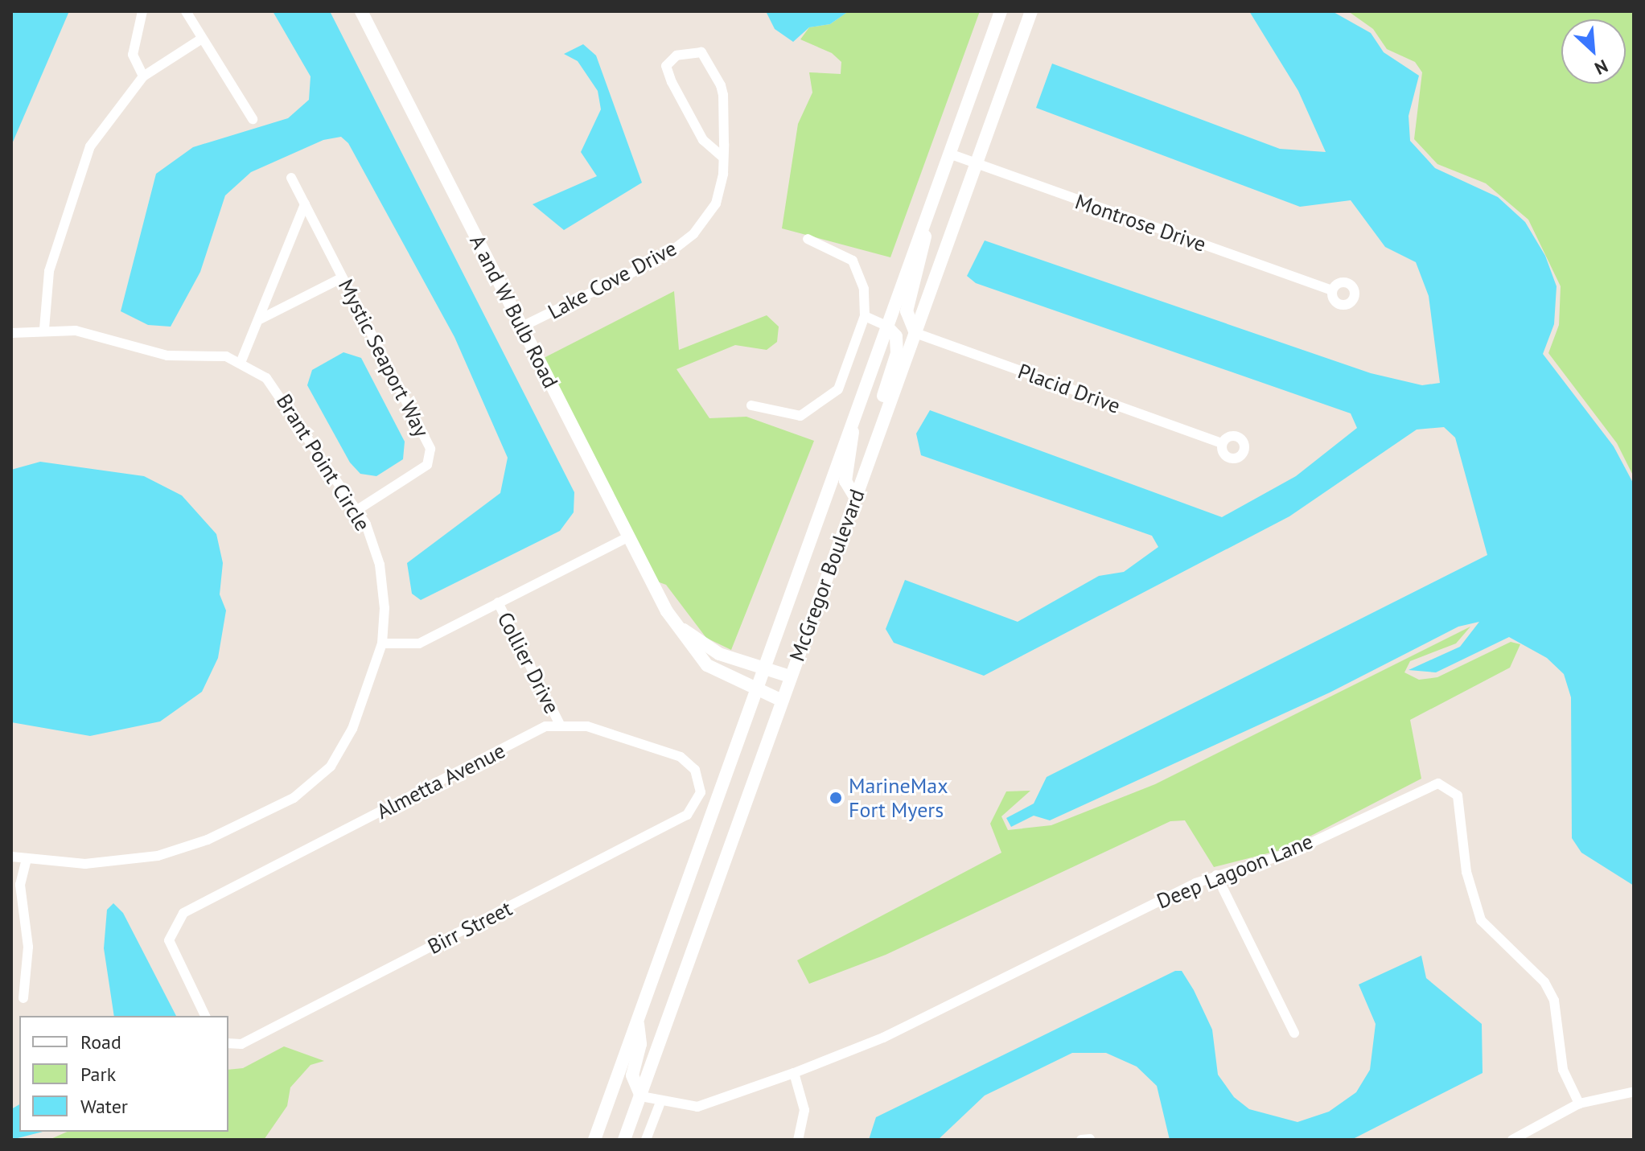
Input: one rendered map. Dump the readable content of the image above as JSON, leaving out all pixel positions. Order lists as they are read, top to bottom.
{
  "streets": {
    "main road": ["A and W Bulb Road", "McGregor Boulevard"],
    "street": [
      "Montrose Drive",
      "Lake Cove Drive",
      "Mystic Seaport Way",
      "Placid Drive",
      "Brant Point Circle",
      "Collier Drive",
      "Almetta Avenue",
      "Deep Lagoon Lane",
      "Birr Street"
    ]
  },
  "crossings": [
    ["Montrose Drive", "McGregor Boulevard"],
    ["Lake Cove Drive", "A and W Bulb Road"],
    ["A and W Bulb Road", "McGregor Boulevard"],
    ["Mystic Seaport Way", "Brant Point Circle"],
    ["Placid Drive", "McGregor Boulevard"],
    ["McGregor Boulevard", "Deep Lagoon Lane"],
    ["Collier Drive", "Almetta Avenue"],
    ["Collier Drive", "Birr Street"],
    ["Almetta Avenue", "Birr Street"]
  ],
  "places": ["MarineMax Fort Myers"],
  "legend": ["Road", "Park", "Water"],
  "north": "bottom right"
}
